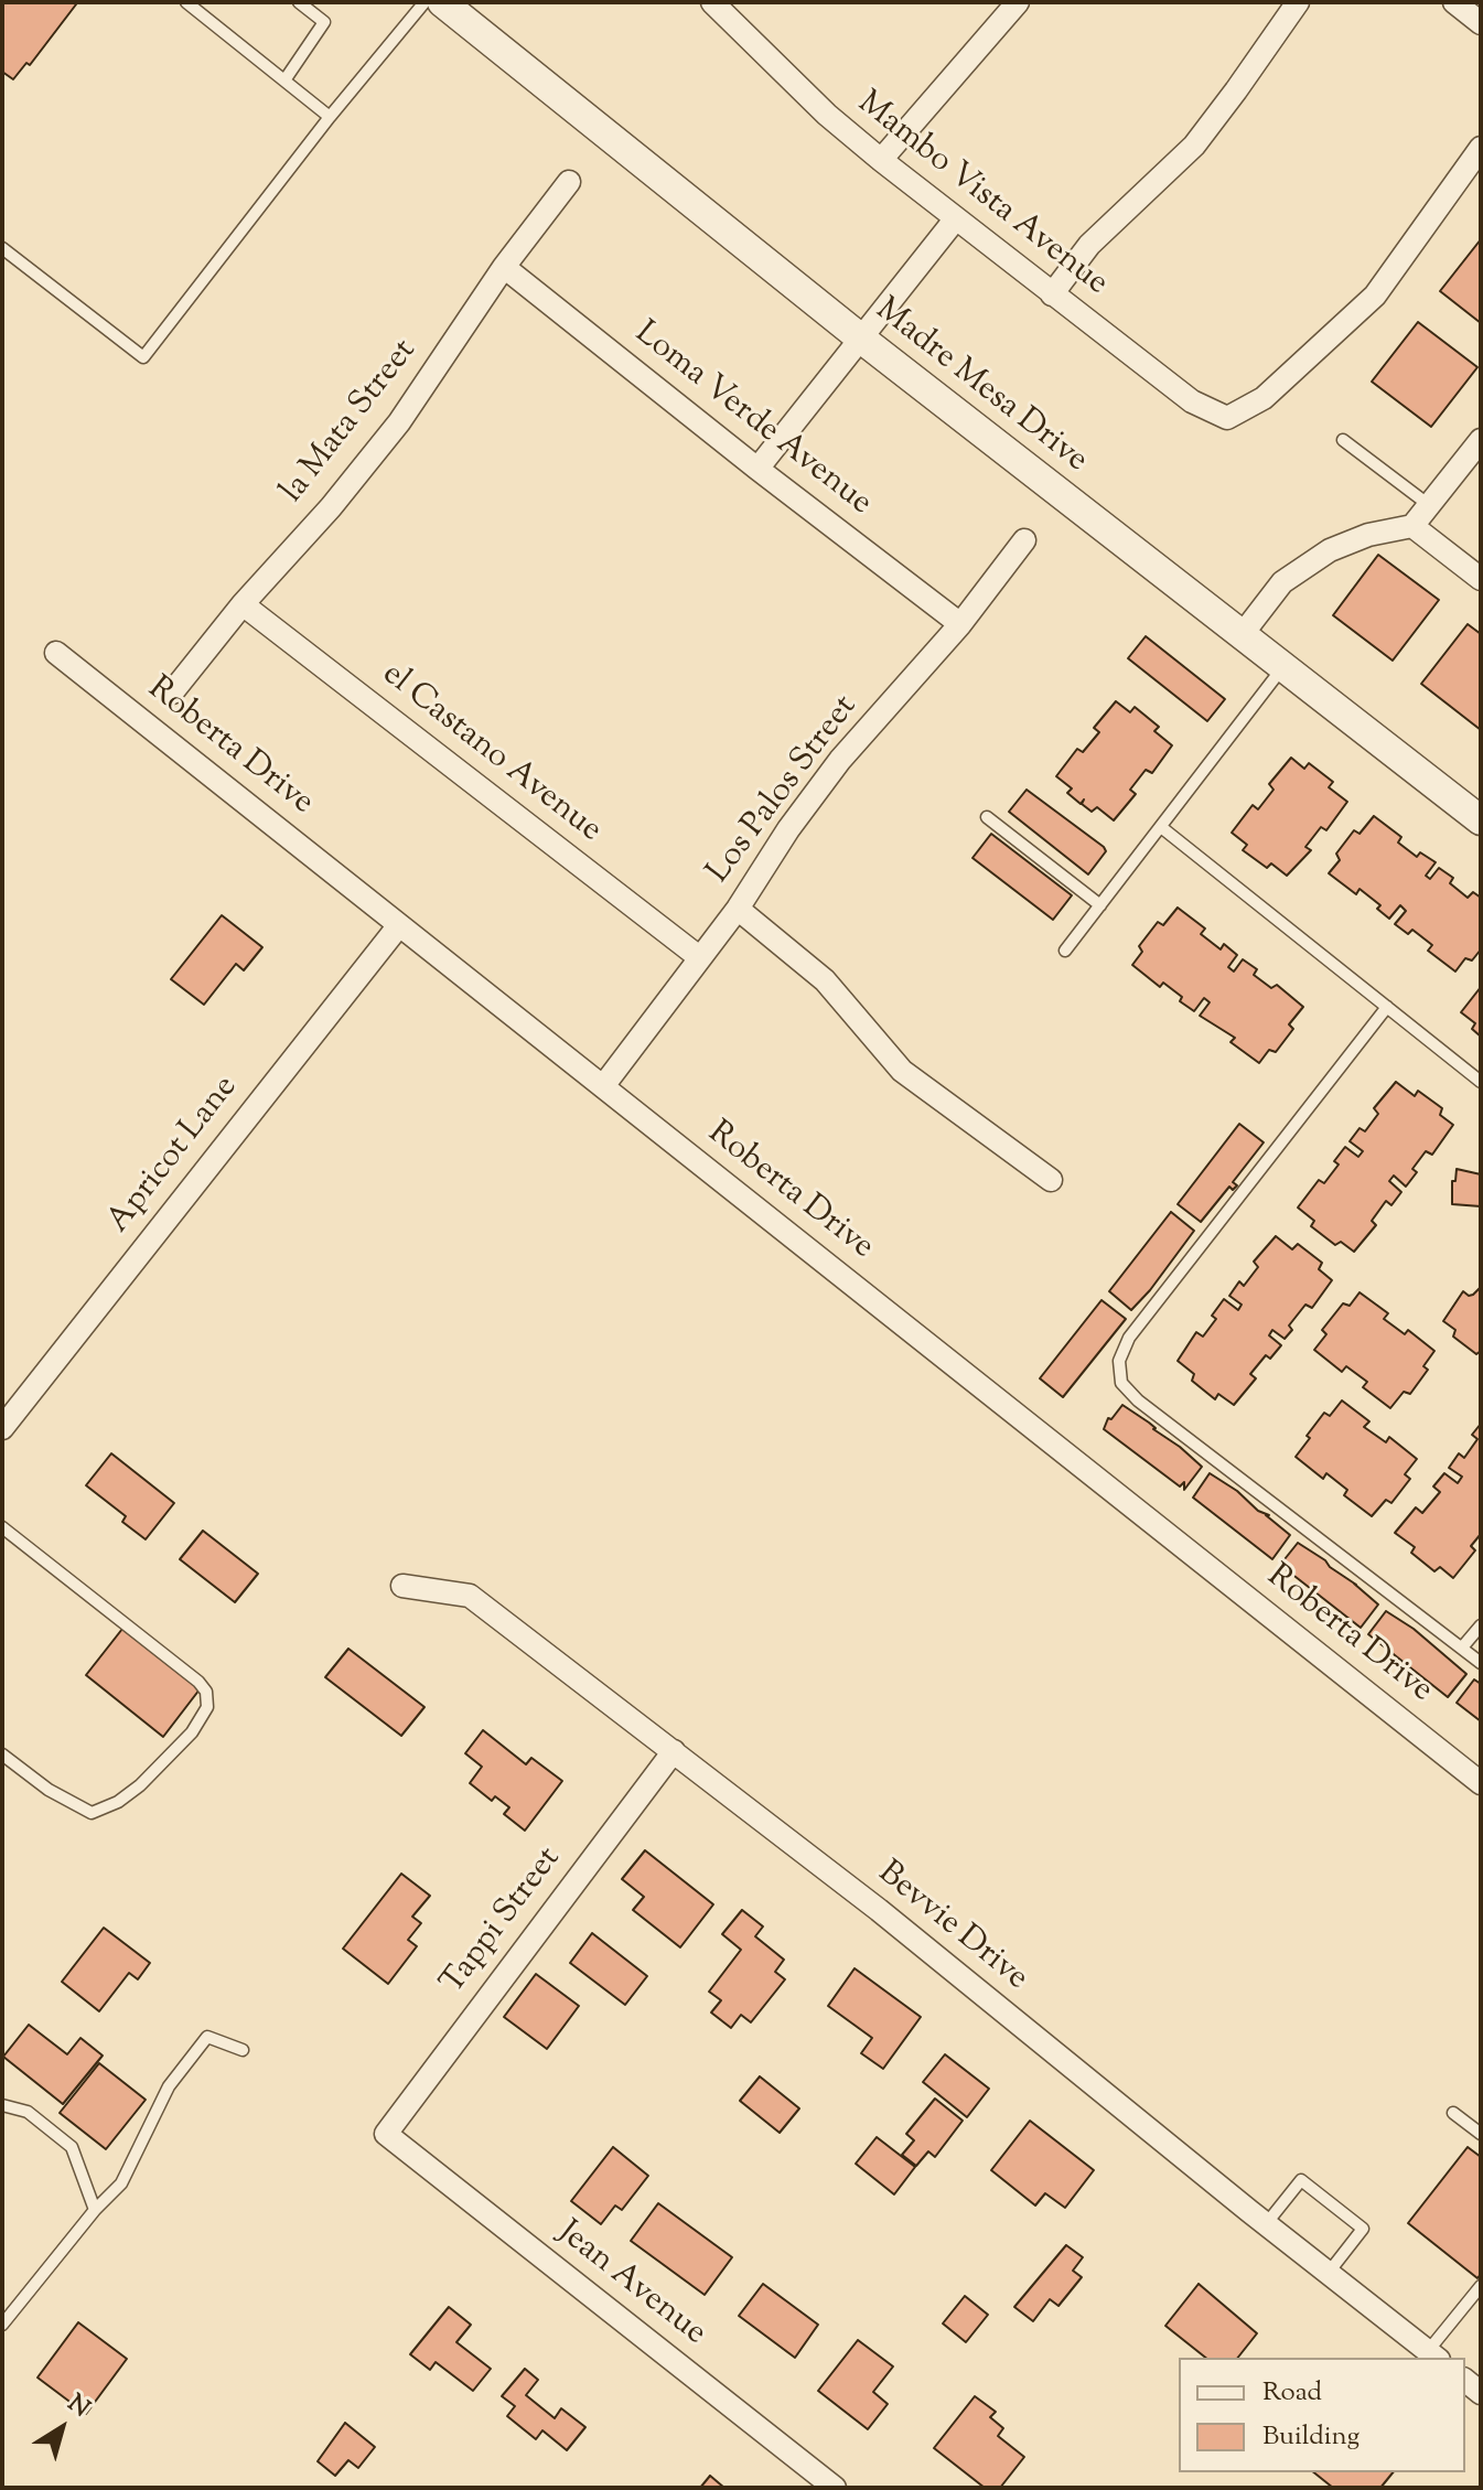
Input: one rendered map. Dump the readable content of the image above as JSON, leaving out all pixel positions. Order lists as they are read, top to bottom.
{
  "streets": {
    "street": [
      "Mambo Vista Avenue",
      "Madre Mesa Drive",
      "Loma Verde Avenue",
      "la Mata Street",
      "Roberta Drive",
      "el Castano Avenue",
      "Los Palos Street",
      "Apricot Lane",
      "Tappi Street",
      "Bevvie Drive",
      "Jean Avenue"
    ]
  },
  "crossings": [
    ["Loma Verde Avenue", "la Mata Street"],
    ["Loma Verde Avenue", "Los Palos Street"],
    ["la Mata Street", "el Castano Avenue"],
    ["Roberta Drive", "Los Palos Street"],
    ["Roberta Drive", "Apricot Lane"],
    ["el Castano Avenue", "Los Palos Street"],
    ["Tappi Street", "Bevvie Drive"],
    ["Tappi Street", "Jean Avenue"]
  ],
  "legend": ["Road", "Building"],
  "north": "top right"
}
